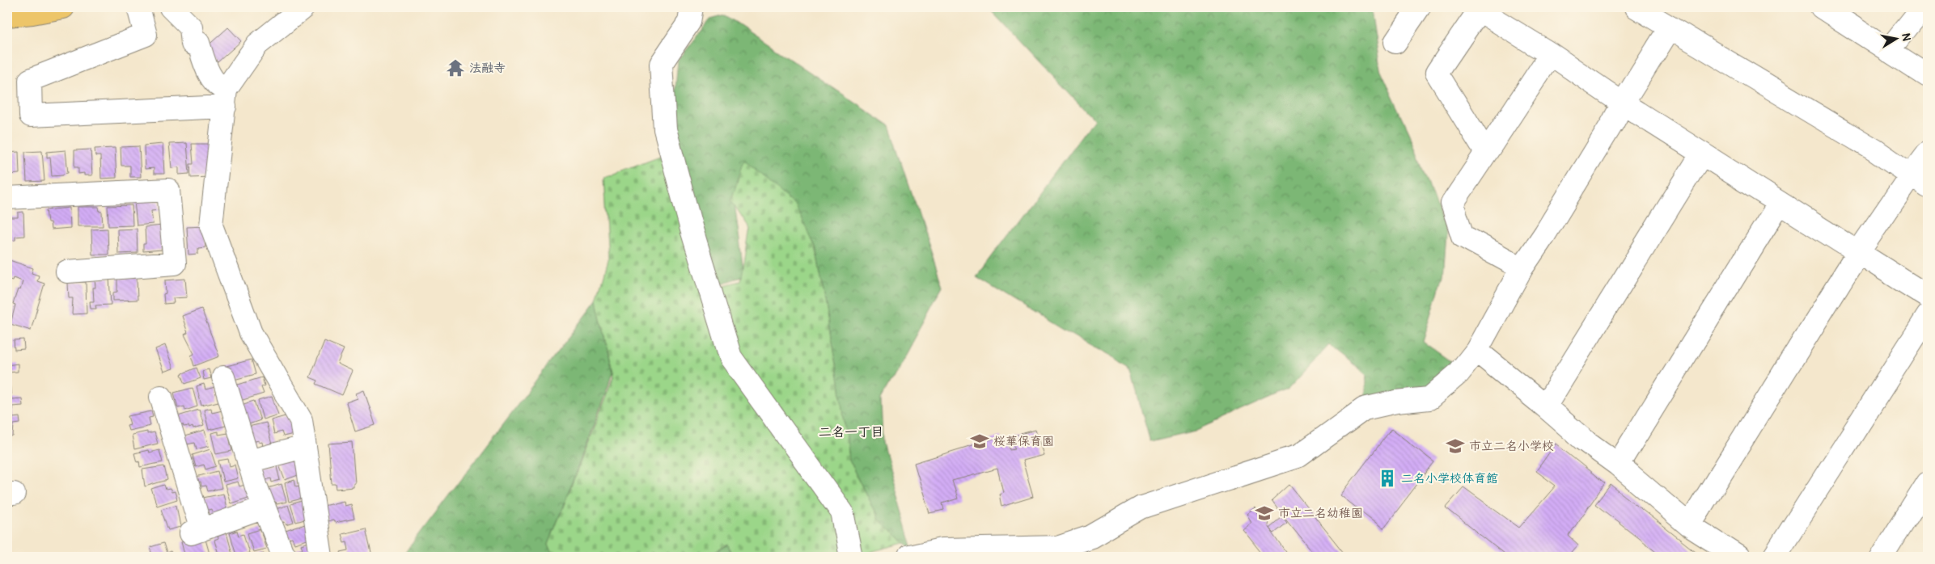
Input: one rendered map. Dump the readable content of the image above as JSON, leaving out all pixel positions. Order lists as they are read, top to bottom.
{
  "districts": ["二名一丁目"],
  "places": {
    "temple": ["法融寺"],
    "school or university": ["桜華保育園", "市立二名小学校", "市立二名幼稚園"],
    "building": ["二名小学校体育館"]
  },
  "north": "right"
}
